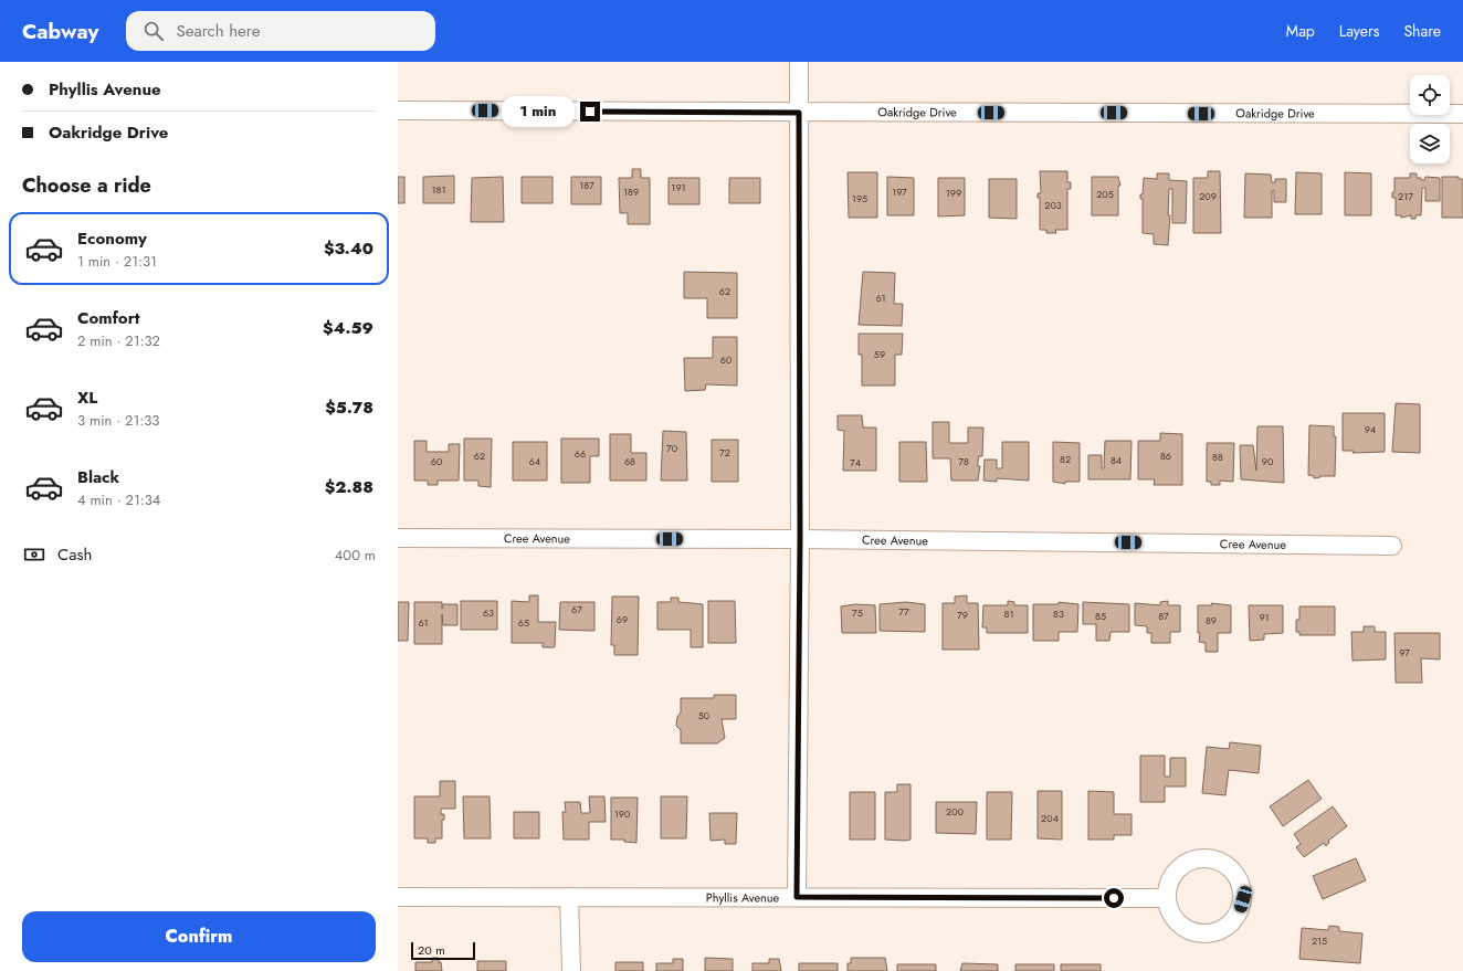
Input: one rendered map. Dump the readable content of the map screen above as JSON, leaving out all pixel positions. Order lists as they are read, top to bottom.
{
  "streets": {
    "street": ["Oakridge Drive", "Cree Avenue", "Phyllis Avenue"]
  },
  "house_numbers": [
    "187",
    "191",
    "181",
    "189",
    "197",
    "199",
    "205",
    "209",
    "217",
    "195",
    "203",
    "62",
    "61",
    "59",
    "60",
    "94",
    "70",
    "72",
    "66",
    "62",
    "86",
    "88",
    "82",
    "84",
    "60",
    "64",
    "68",
    "78",
    "90",
    "74",
    "67",
    "77",
    "63",
    "75",
    "81",
    "83",
    "79",
    "85",
    "87",
    "91",
    "69",
    "89",
    "61",
    "65",
    "97",
    "50",
    "200",
    "190",
    "204",
    "215"
  ],
  "scale_bar": "20 m",
  "page": {
    "header": "Cabway",
    "search": "Search here",
    "nav": ["Map", "Layers", "Share"],
    "banner": ["Phyllis Avenue", "Oakridge Drive"],
    "bubble": "1 min",
    "heading": "Choose a ride",
    "list": [
      {
        "name": "Economy",
        "note": "1 min · 21:31",
        "value": "$3.40"
      },
      {
        "name": "Comfort",
        "note": "2 min · 21:32",
        "value": "$4.59"
      },
      {
        "name": "XL",
        "note": "3 min · 21:33",
        "value": "$5.78"
      },
      {
        "name": "Black",
        "note": "4 min · 21:34",
        "value": "$2.88"
      }
    ],
    "pay": ["Cash", "400 m"],
    "buttons": "Confirm",
    "scale": "20 m"
  }
}
